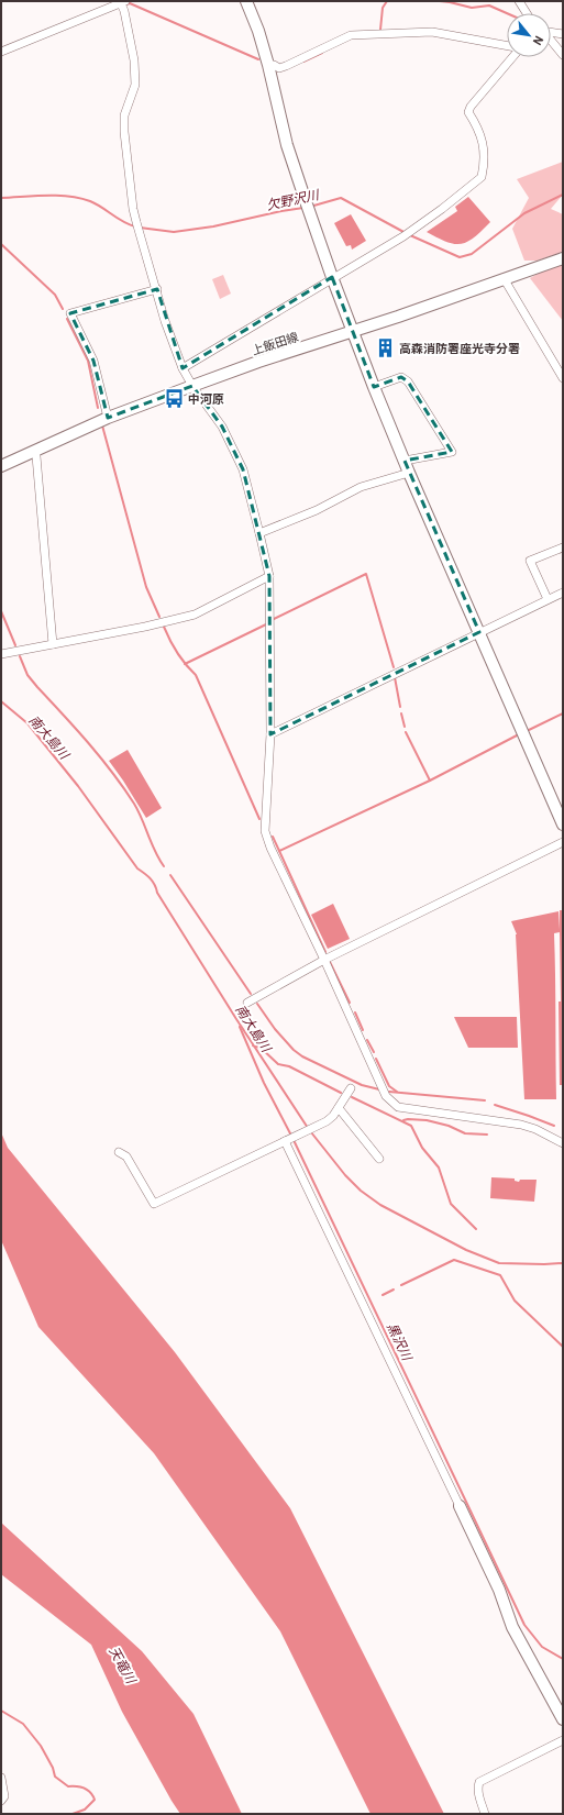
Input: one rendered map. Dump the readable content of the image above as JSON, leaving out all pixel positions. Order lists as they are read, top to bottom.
{
  "streets": {
    "street": ["上飯田線"]
  },
  "water": [
    "欠野沢川",
    "南大島川",
    "黒沢川",
    "天竜川"
  ],
  "places": {
    "building": ["高森消防署座光寺分署"],
    "bus stop": ["中河原"]
  },
  "north": "bottom right"
}
